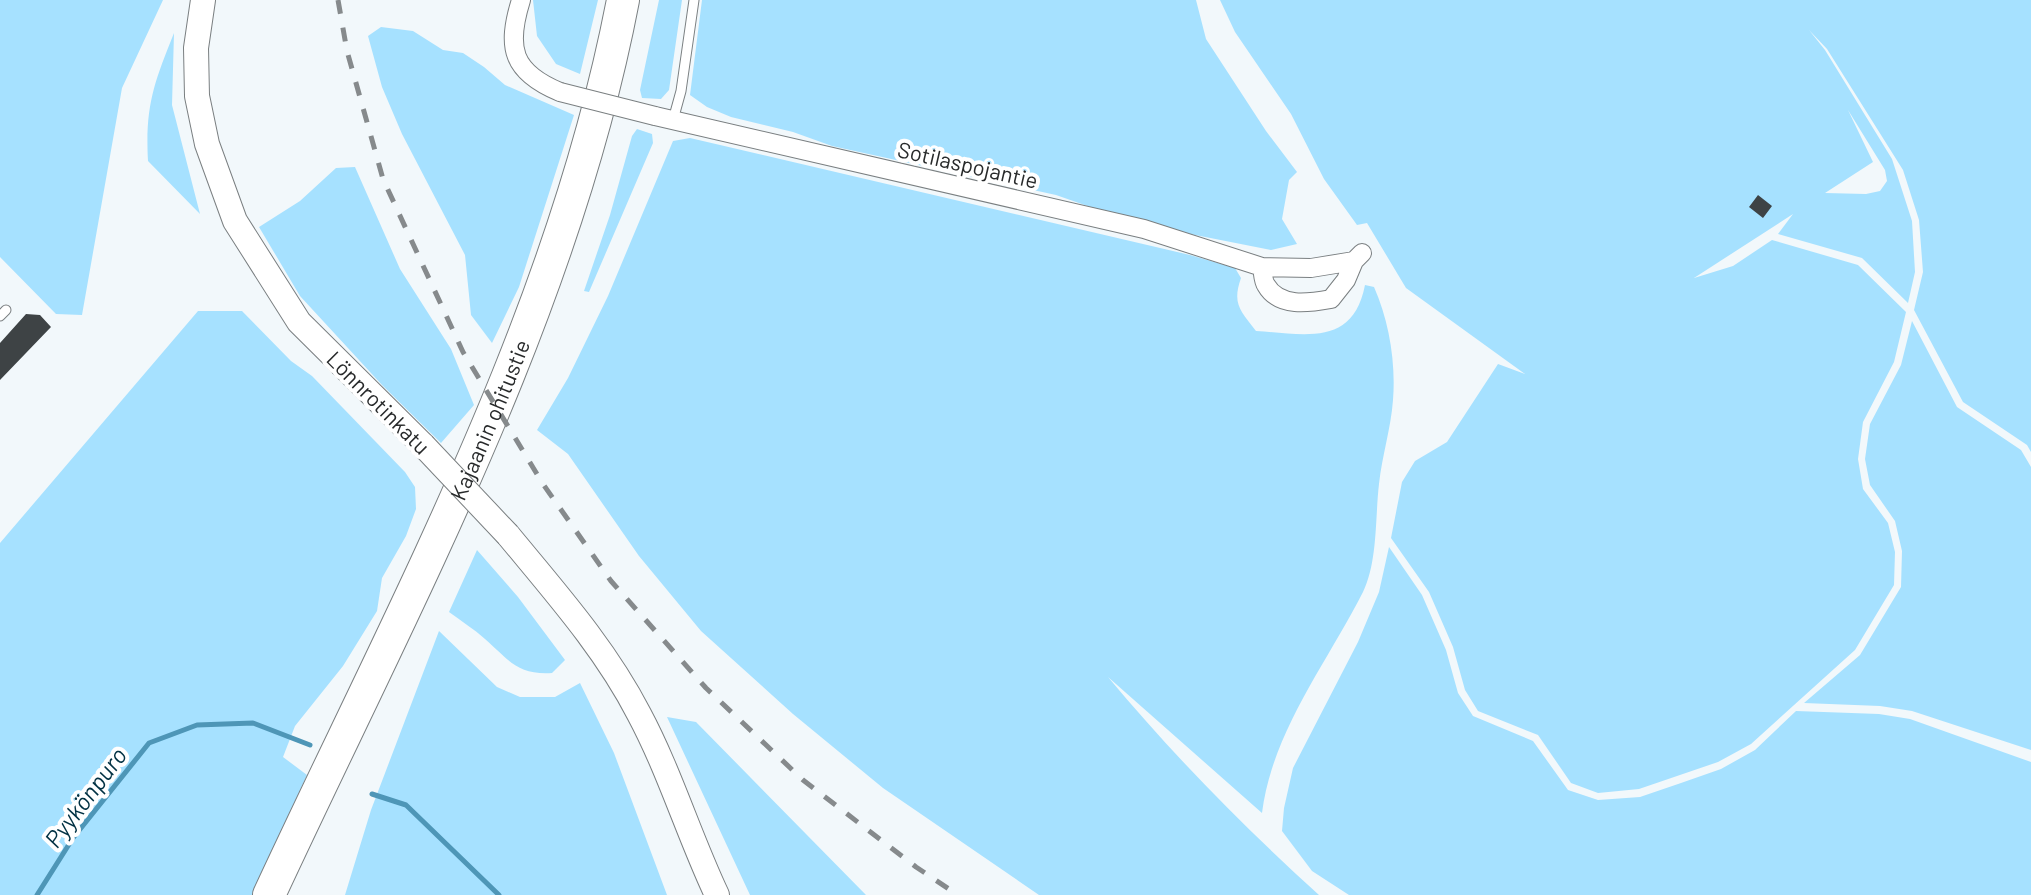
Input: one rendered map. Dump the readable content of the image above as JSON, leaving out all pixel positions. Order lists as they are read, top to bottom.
{
  "streets": {
    "highway": ["Kajaanin ohitustie"],
    "street": ["Sotilaspojantie", "Lönnrotinkatu"]
  },
  "water": ["Pyykönpuro"]
}
